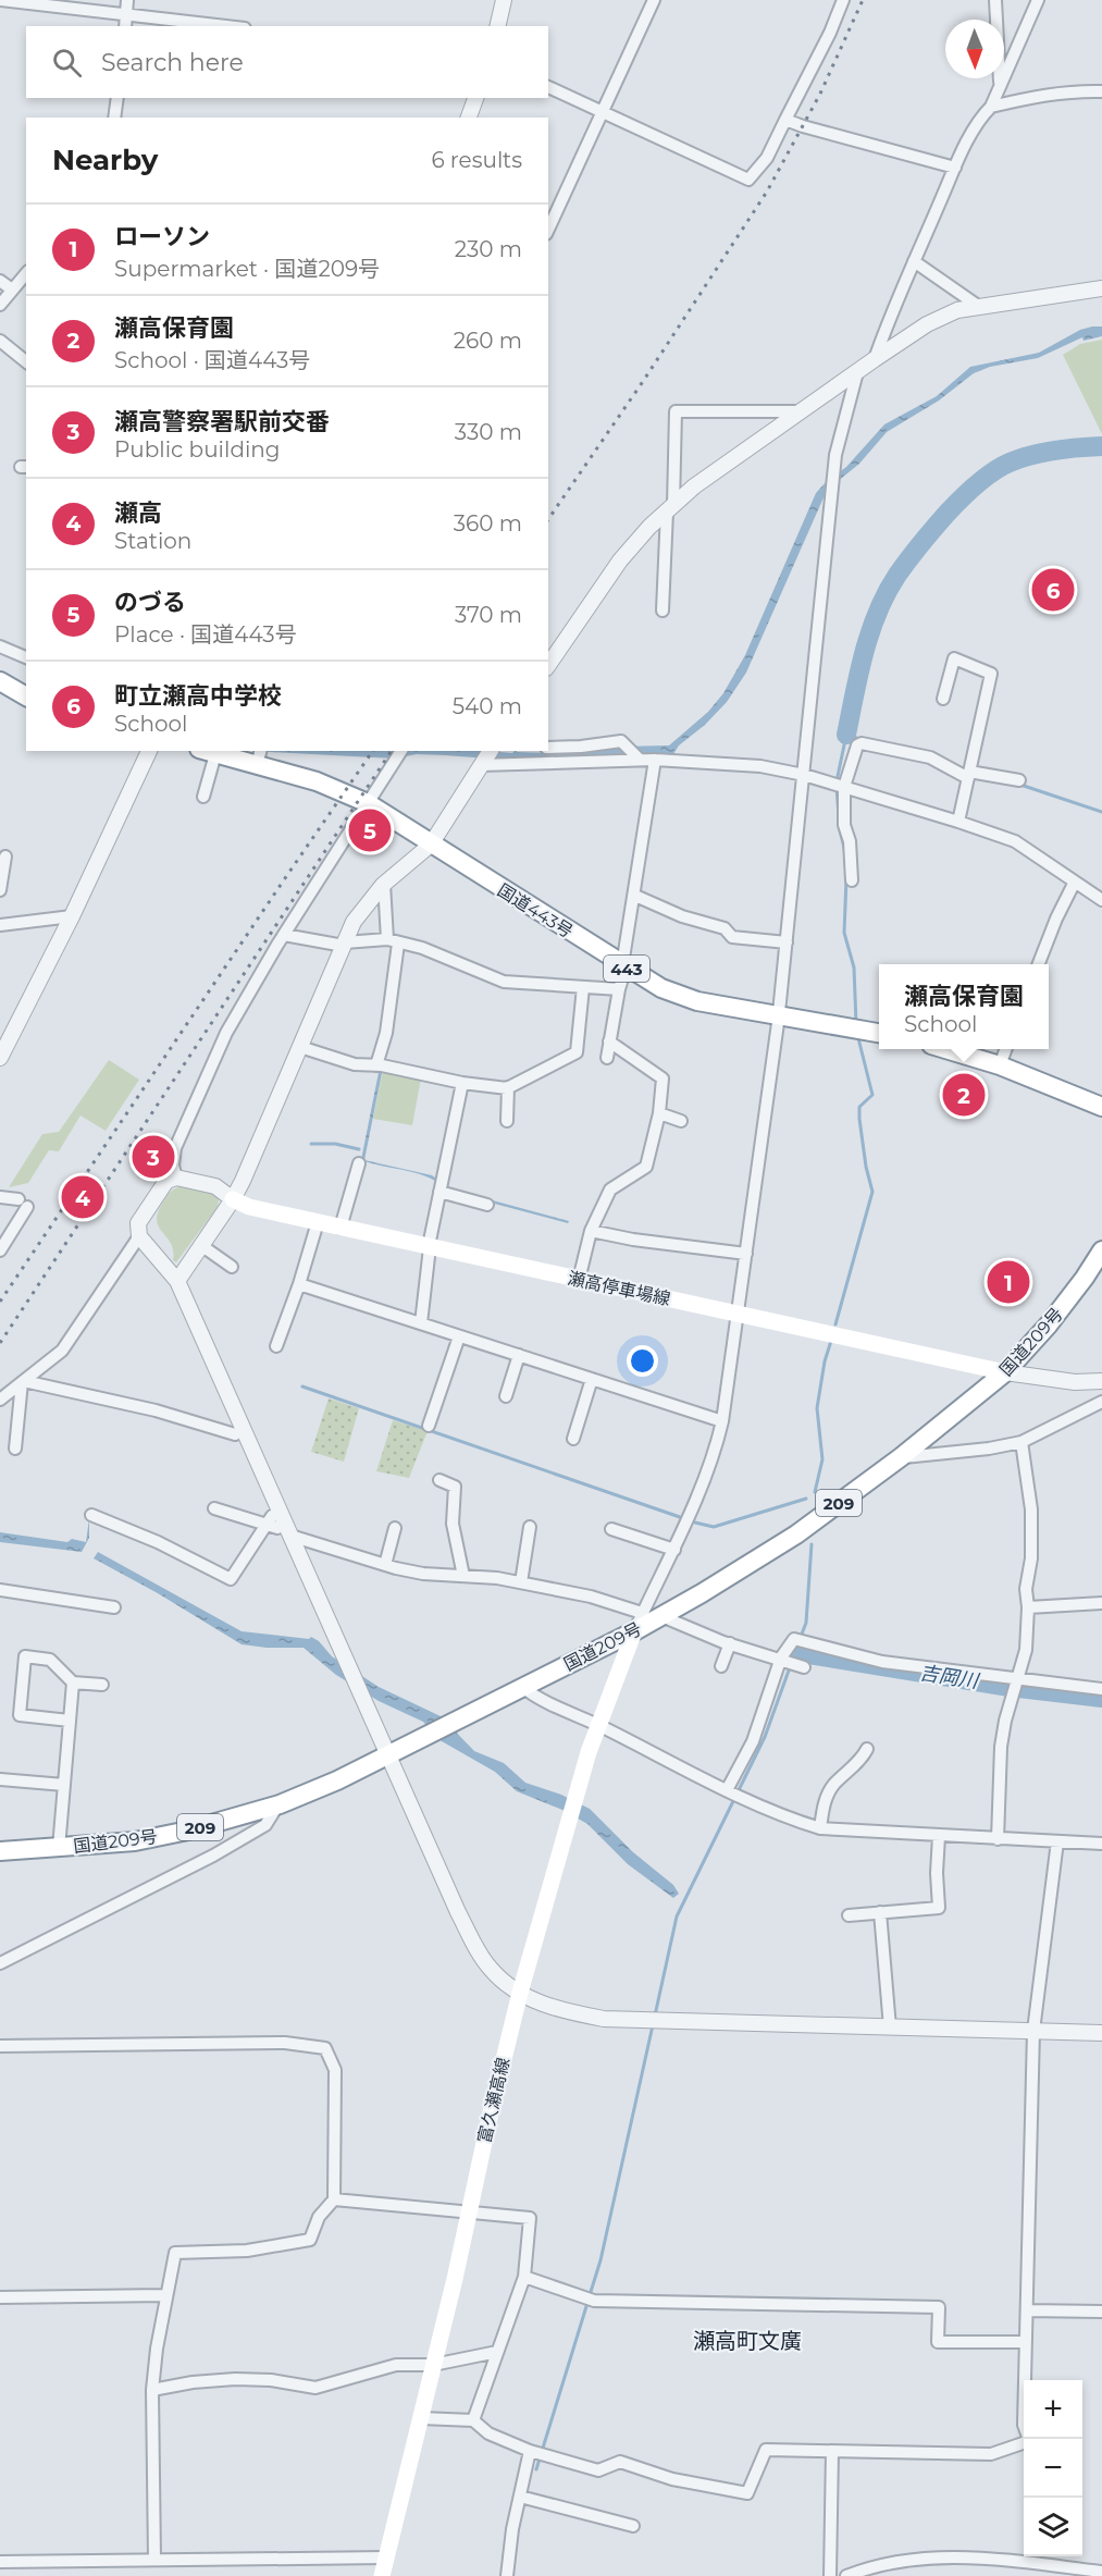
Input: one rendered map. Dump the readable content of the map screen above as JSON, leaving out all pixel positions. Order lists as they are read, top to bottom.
{
  "streets": {
    "highway": [
      "国道443号",
      "443",
      "国道209号",
      "209"
    ],
    "main road": ["瀬高停車場線", "富久瀬高線"]
  },
  "crossings": [
    ["瀬高停車場線", "国道209号"],
    ["国道209号", "富久瀬高線"]
  ],
  "districts": ["瀬高町文廣"],
  "water": ["吉岡川"],
  "north": "bottom",
  "page": {
    "search": "Search here",
    "heading": ["Nearby", "6 results"],
    "list": [
      {
        "mark": "1",
        "name": "ローソン",
        "note": "Supermarket · 国道209号",
        "value": "230 m"
      },
      {
        "mark": "2",
        "name": "瀬高保育園",
        "note": "School · 国道443号",
        "value": "260 m"
      },
      {
        "mark": "3",
        "name": "瀬高警察署駅前交番",
        "note": "Public building",
        "value": "330 m"
      },
      {
        "mark": "4",
        "name": "瀬高",
        "note": "Station",
        "value": "360 m"
      },
      {
        "mark": "5",
        "name": "のづる",
        "note": "Place · 国道443号",
        "value": "370 m"
      },
      {
        "mark": "6",
        "name": "町立瀬高中学校",
        "note": "School",
        "value": "540 m"
      }
    ],
    "pins": [
      "6",
      "5",
      "2",
      "3",
      "4",
      "1"
    ],
    "popup": ["瀬高保育園", "School"],
    "map_buttons": ["+", "−"]
  }
}
